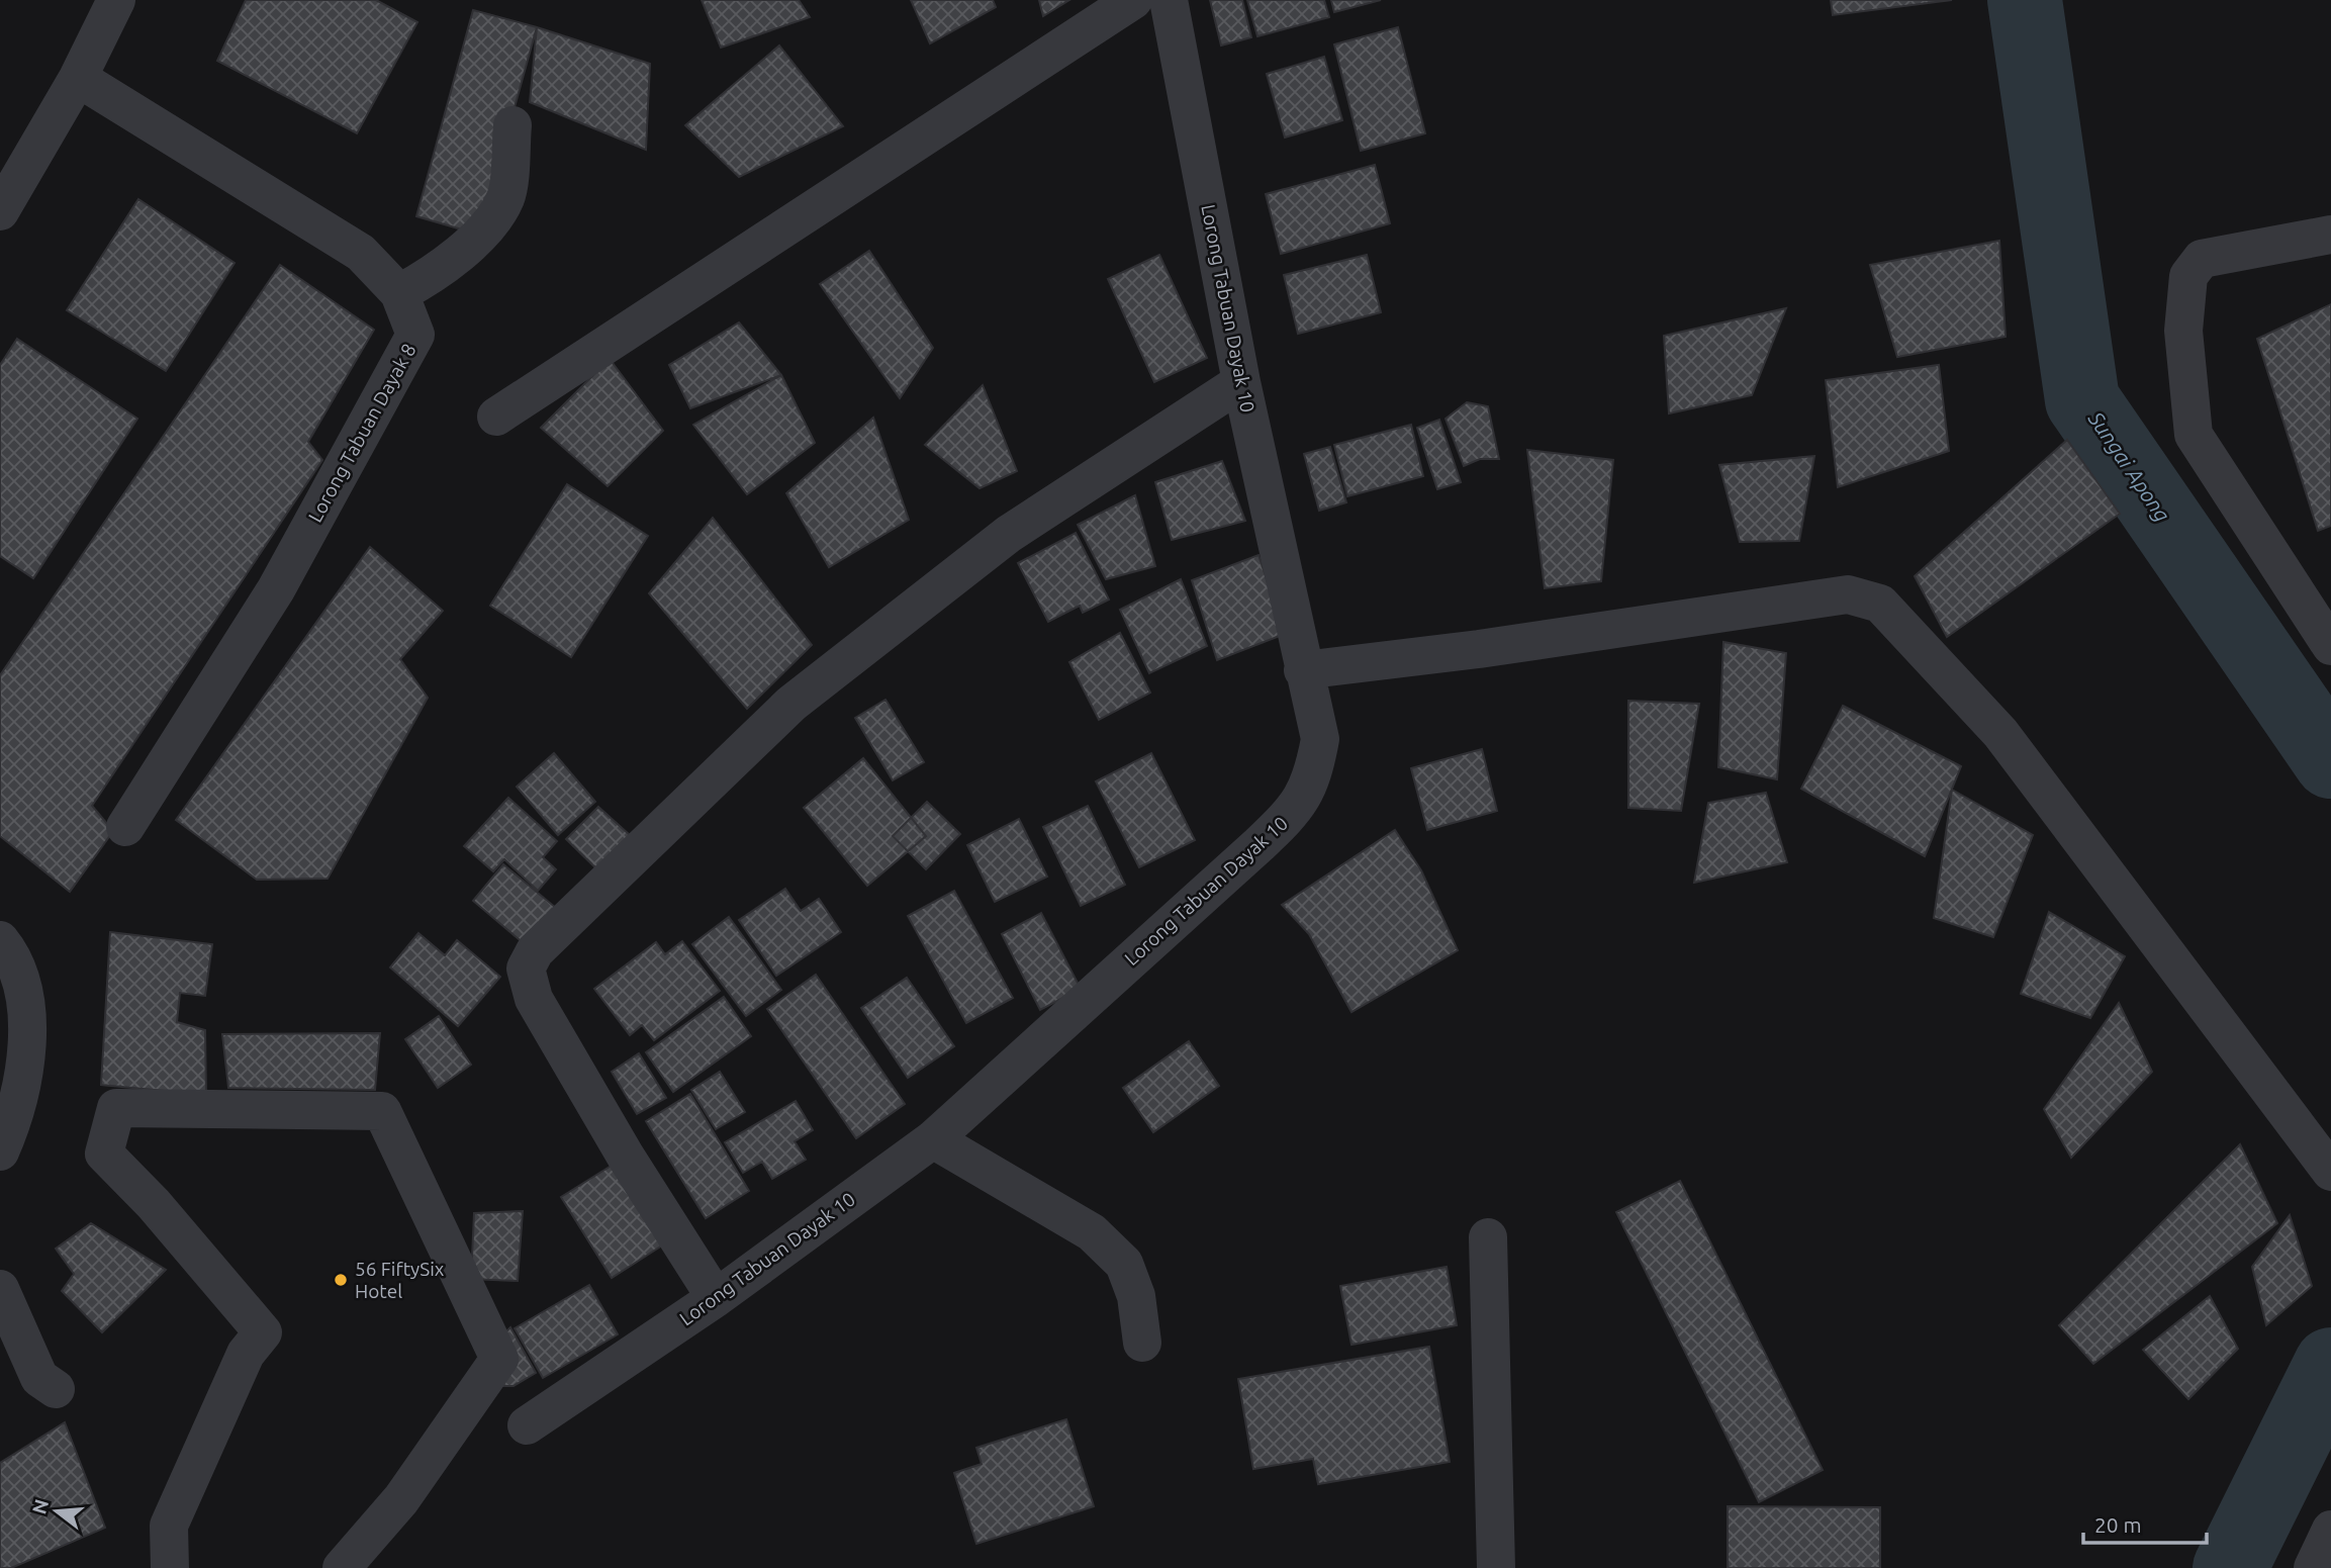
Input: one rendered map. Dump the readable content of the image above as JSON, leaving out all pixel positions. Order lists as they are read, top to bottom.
{
  "streets": {
    "street": ["Lorong Tabuan Dayak 10", "Lorong Tabuan Dayak 8"]
  },
  "water": ["Sungai Apong"],
  "places": ["56 FiftySix Hotel"],
  "scale_bar": "20 m",
  "north": "left"
}
